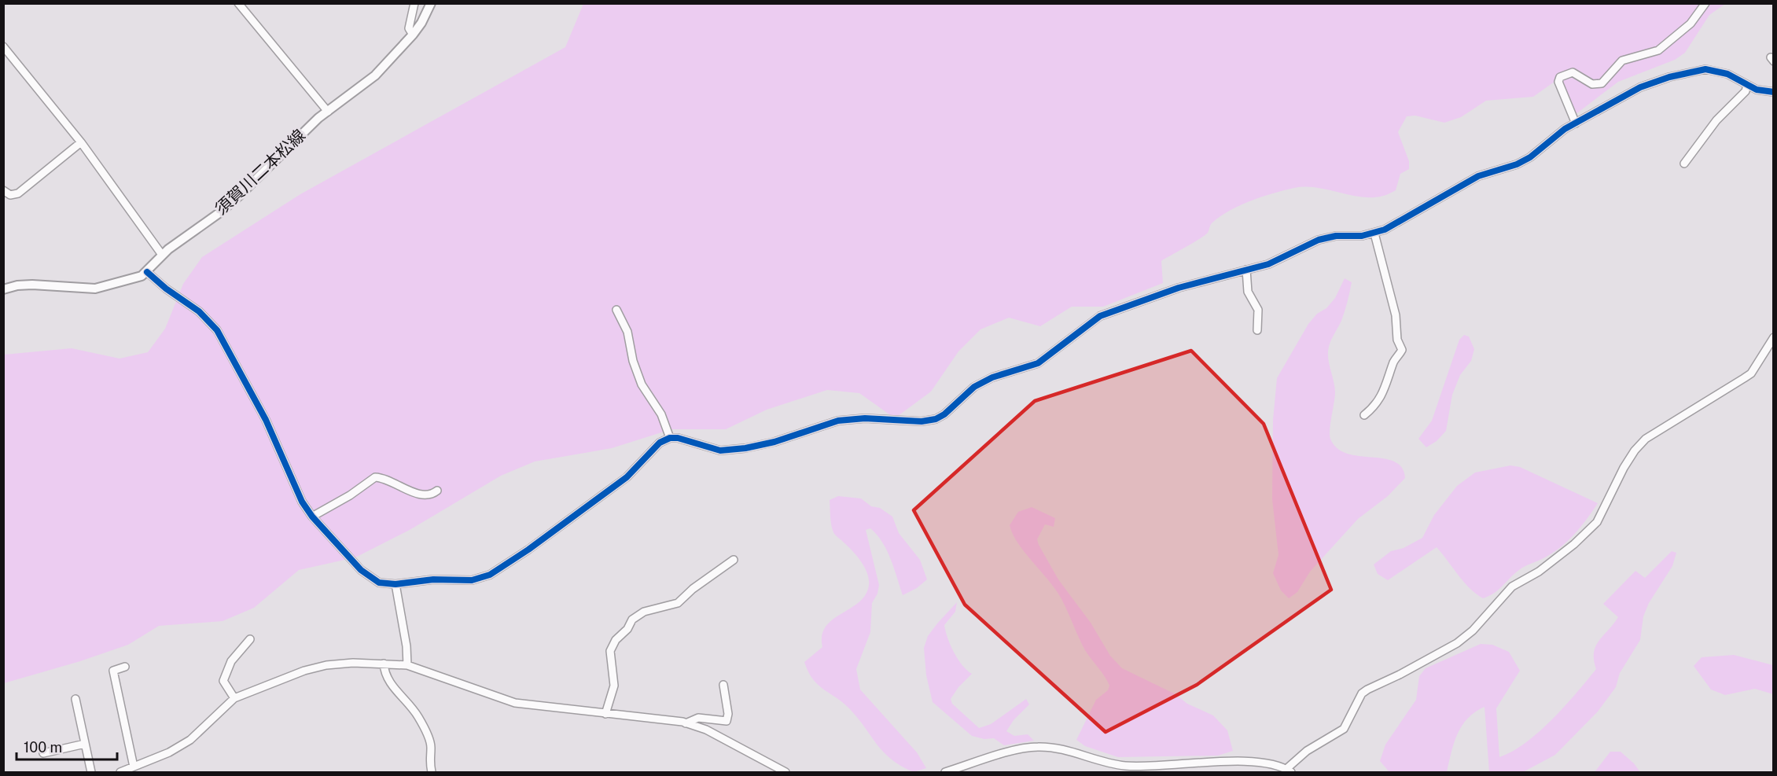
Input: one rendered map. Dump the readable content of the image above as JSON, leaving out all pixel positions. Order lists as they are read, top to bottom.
{
  "streets": {
    "main road": ["須賀川二本松線"]
  },
  "scale_bar": "100 m"
}
